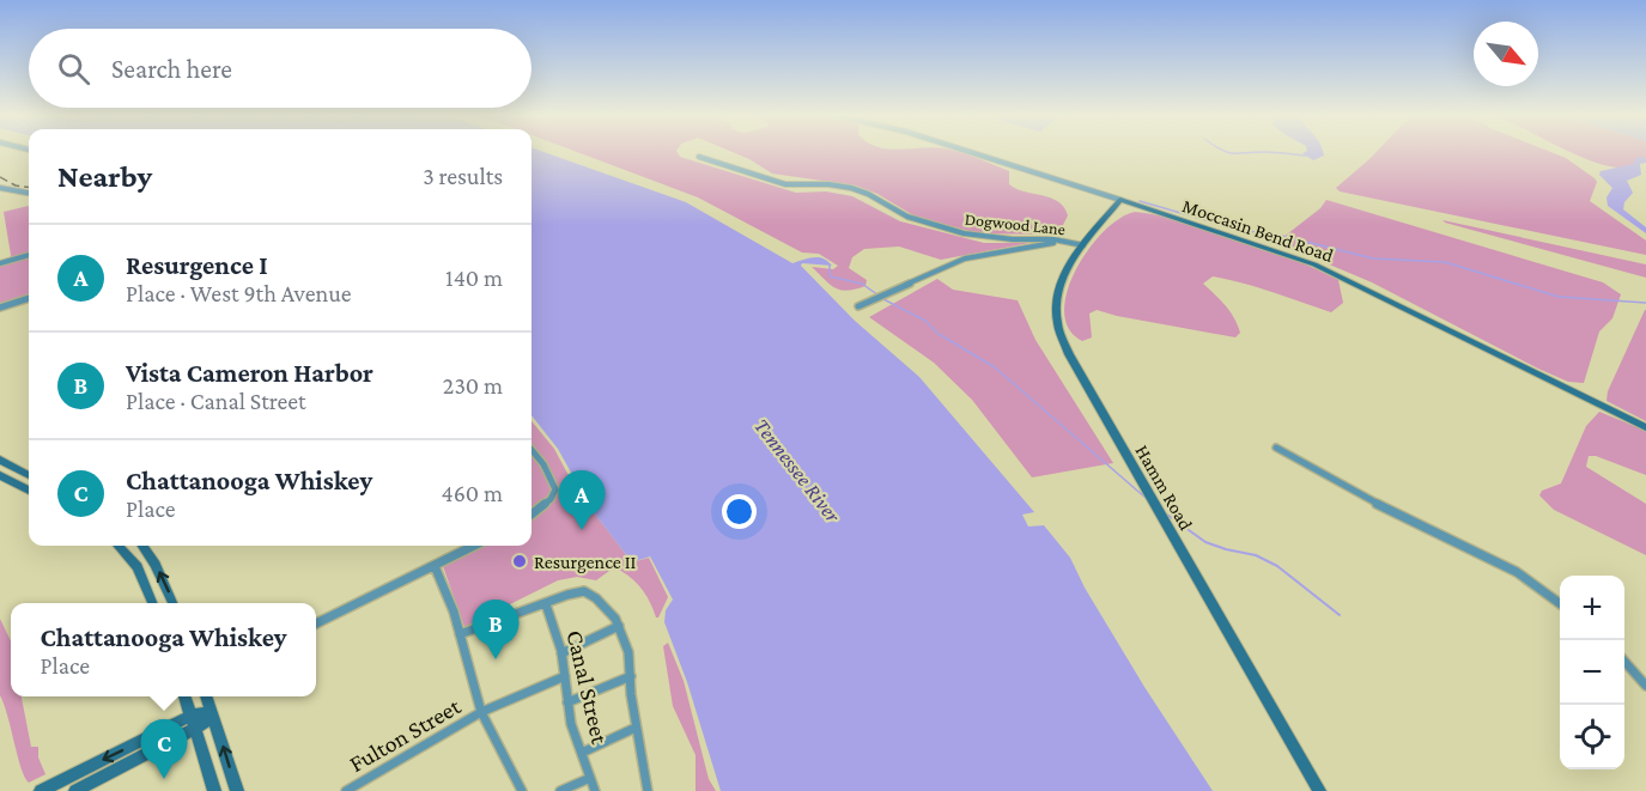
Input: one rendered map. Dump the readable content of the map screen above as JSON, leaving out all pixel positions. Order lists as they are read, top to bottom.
{
  "streets": {
    "main road": ["Moccasin Bend Road", "Hamm Road"],
    "street": ["Dogwood Lane", "Canal Street", "Fulton Street"]
  },
  "crossings": [
    ["Dogwood Lane", "Hamm Road"],
    ["Moccasin Bend Road", "Hamm Road"]
  ],
  "water": ["Tennessee River"],
  "places": ["Resurgence II"],
  "north": "bottom right",
  "page": {
    "search": "Search here",
    "heading": ["Nearby", "3 results"],
    "list": [
      {
        "mark": "A",
        "name": "Resurgence I",
        "note": "Place · West 9th Avenue",
        "value": "140 m"
      },
      {
        "mark": "B",
        "name": "Vista Cameron Harbor",
        "note": "Place · Canal Street",
        "value": "230 m"
      },
      {
        "mark": "C",
        "name": "Chattanooga Whiskey",
        "note": "Place",
        "value": "460 m"
      }
    ],
    "pins": ["A", "B", "C"],
    "map_buttons": ["+", "−"],
    "popup": ["Chattanooga Whiskey", "Place"]
  }
}
